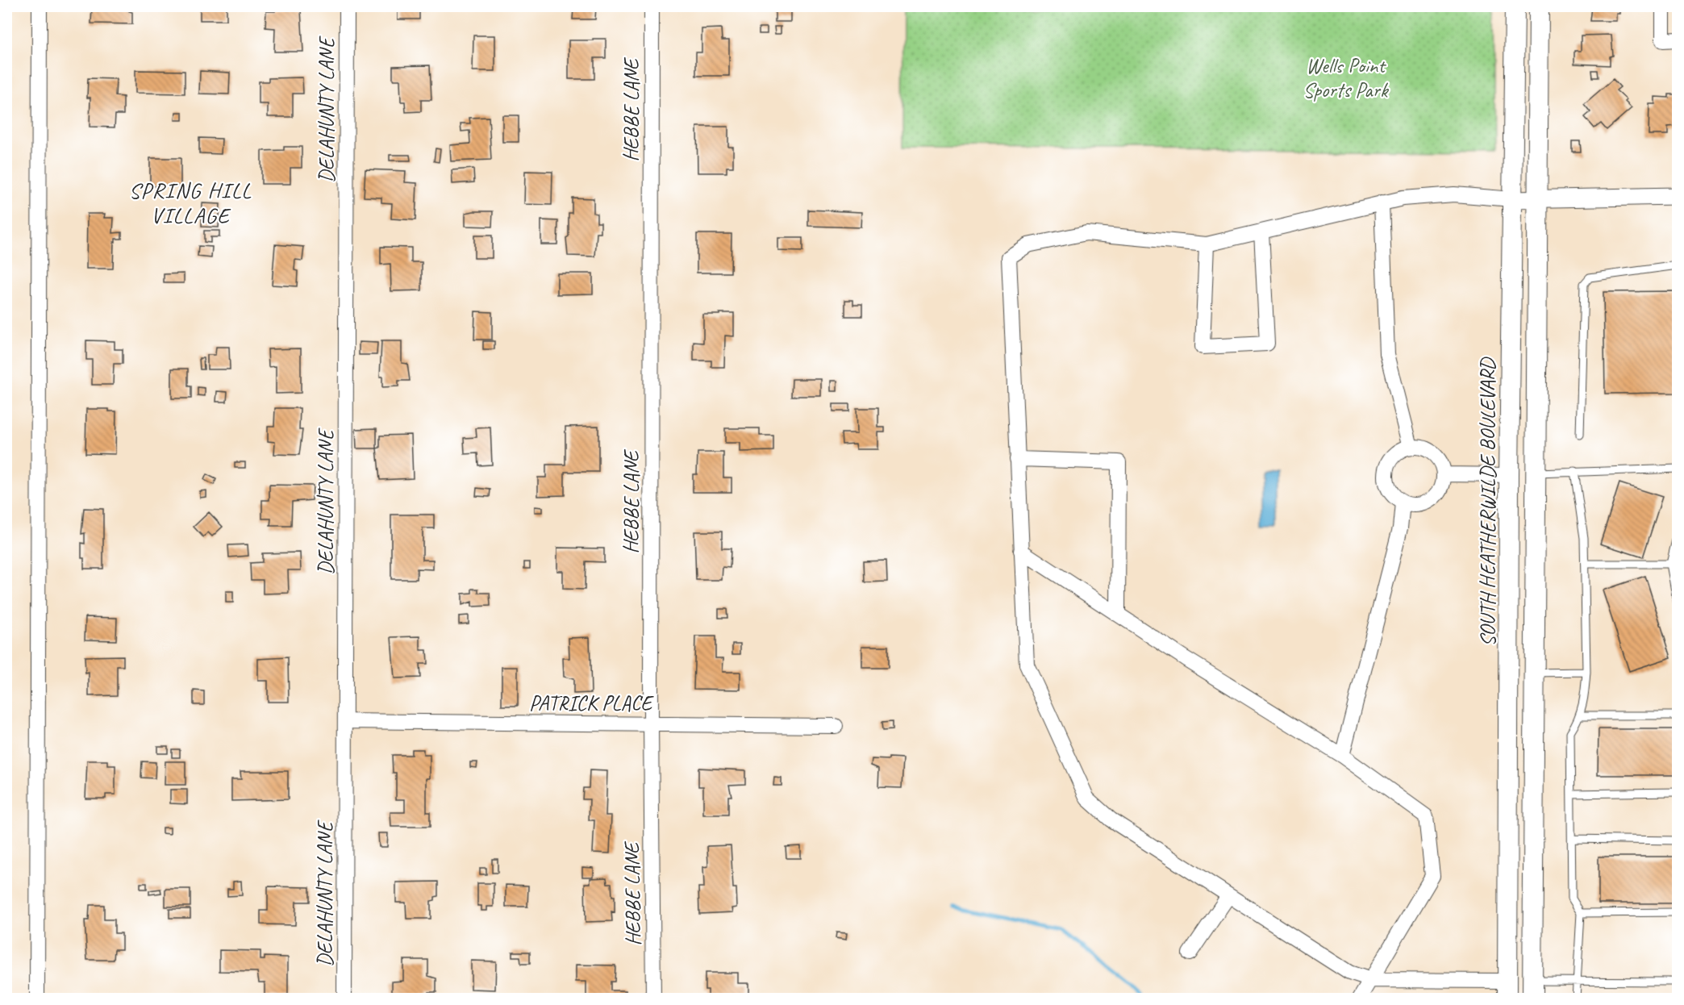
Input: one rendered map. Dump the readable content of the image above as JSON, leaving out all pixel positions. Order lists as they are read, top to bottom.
{
  "streets": {
    "main road": ["SOUTH HEATHERWILDE BOULEVARD"],
    "street": ["DELAHUNTY LANE", "HEBBE LANE", "PATRICK PLACE"]
  },
  "crossings": [
    ["DELAHUNTY LANE", "PATRICK PLACE"],
    ["HEBBE LANE", "PATRICK PLACE"]
  ],
  "districts": ["SPRING HILL VILLAGE"],
  "parks": ["Wells Point Sports Park"]
}
